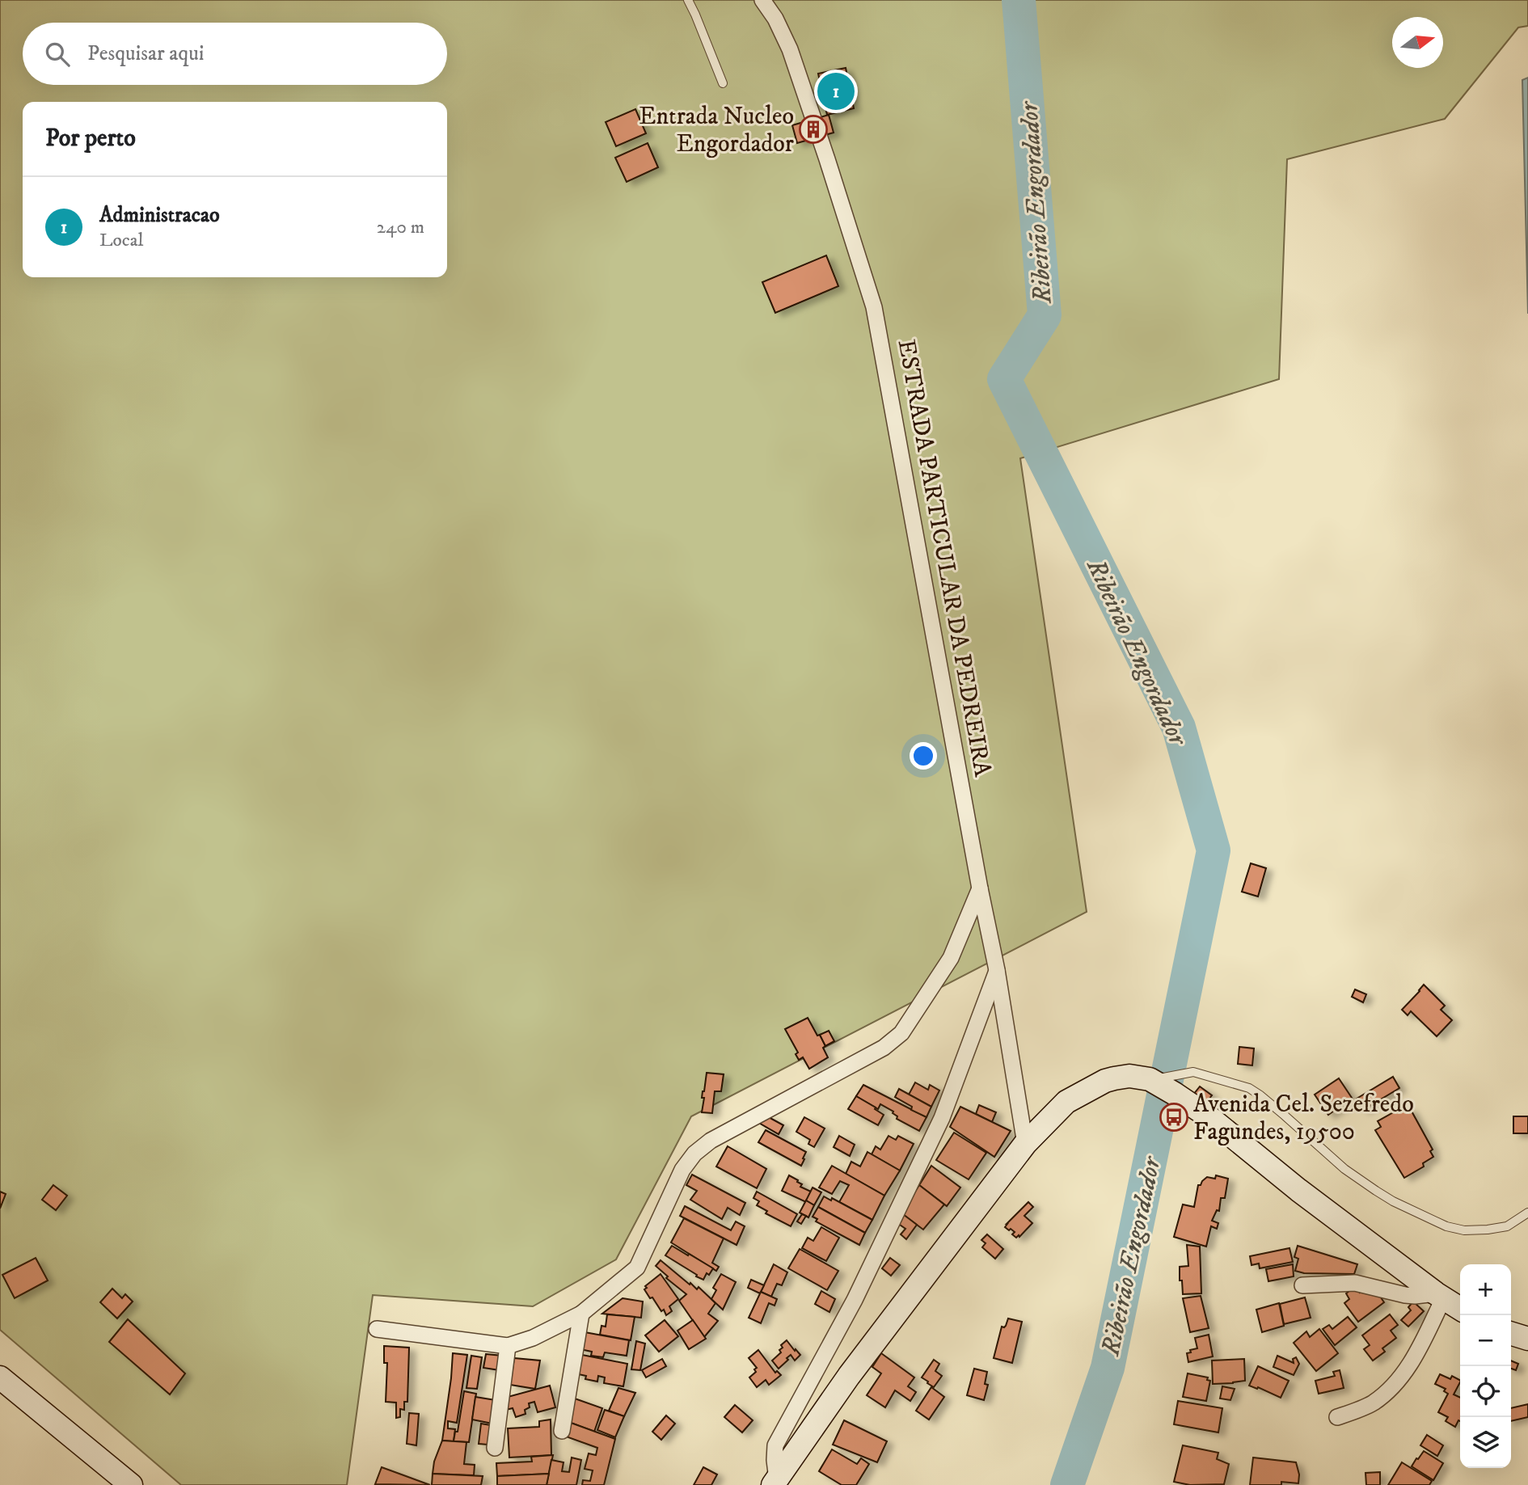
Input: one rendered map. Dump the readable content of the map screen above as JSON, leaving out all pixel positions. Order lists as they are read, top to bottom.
{
  "streets": {
    "street": ["ESTRADA PARTICULAR DA PEDREIRA"]
  },
  "water": ["Ribeirão Engordador"],
  "places": {
    "building": ["Entrada Nucleo Engordador"],
    "bus stop": ["Avenida Cel. Sezefredo Fagundes, 19500"]
  },
  "north": "right",
  "page": {
    "search": "Pesquisar aqui",
    "pins": "1",
    "heading": "Por perto",
    "list": [
      {
        "mark": "1",
        "name": "Administracao",
        "note": "Local",
        "value": "240 m"
      }
    ],
    "map_buttons": ["+", "−"]
  }
}
